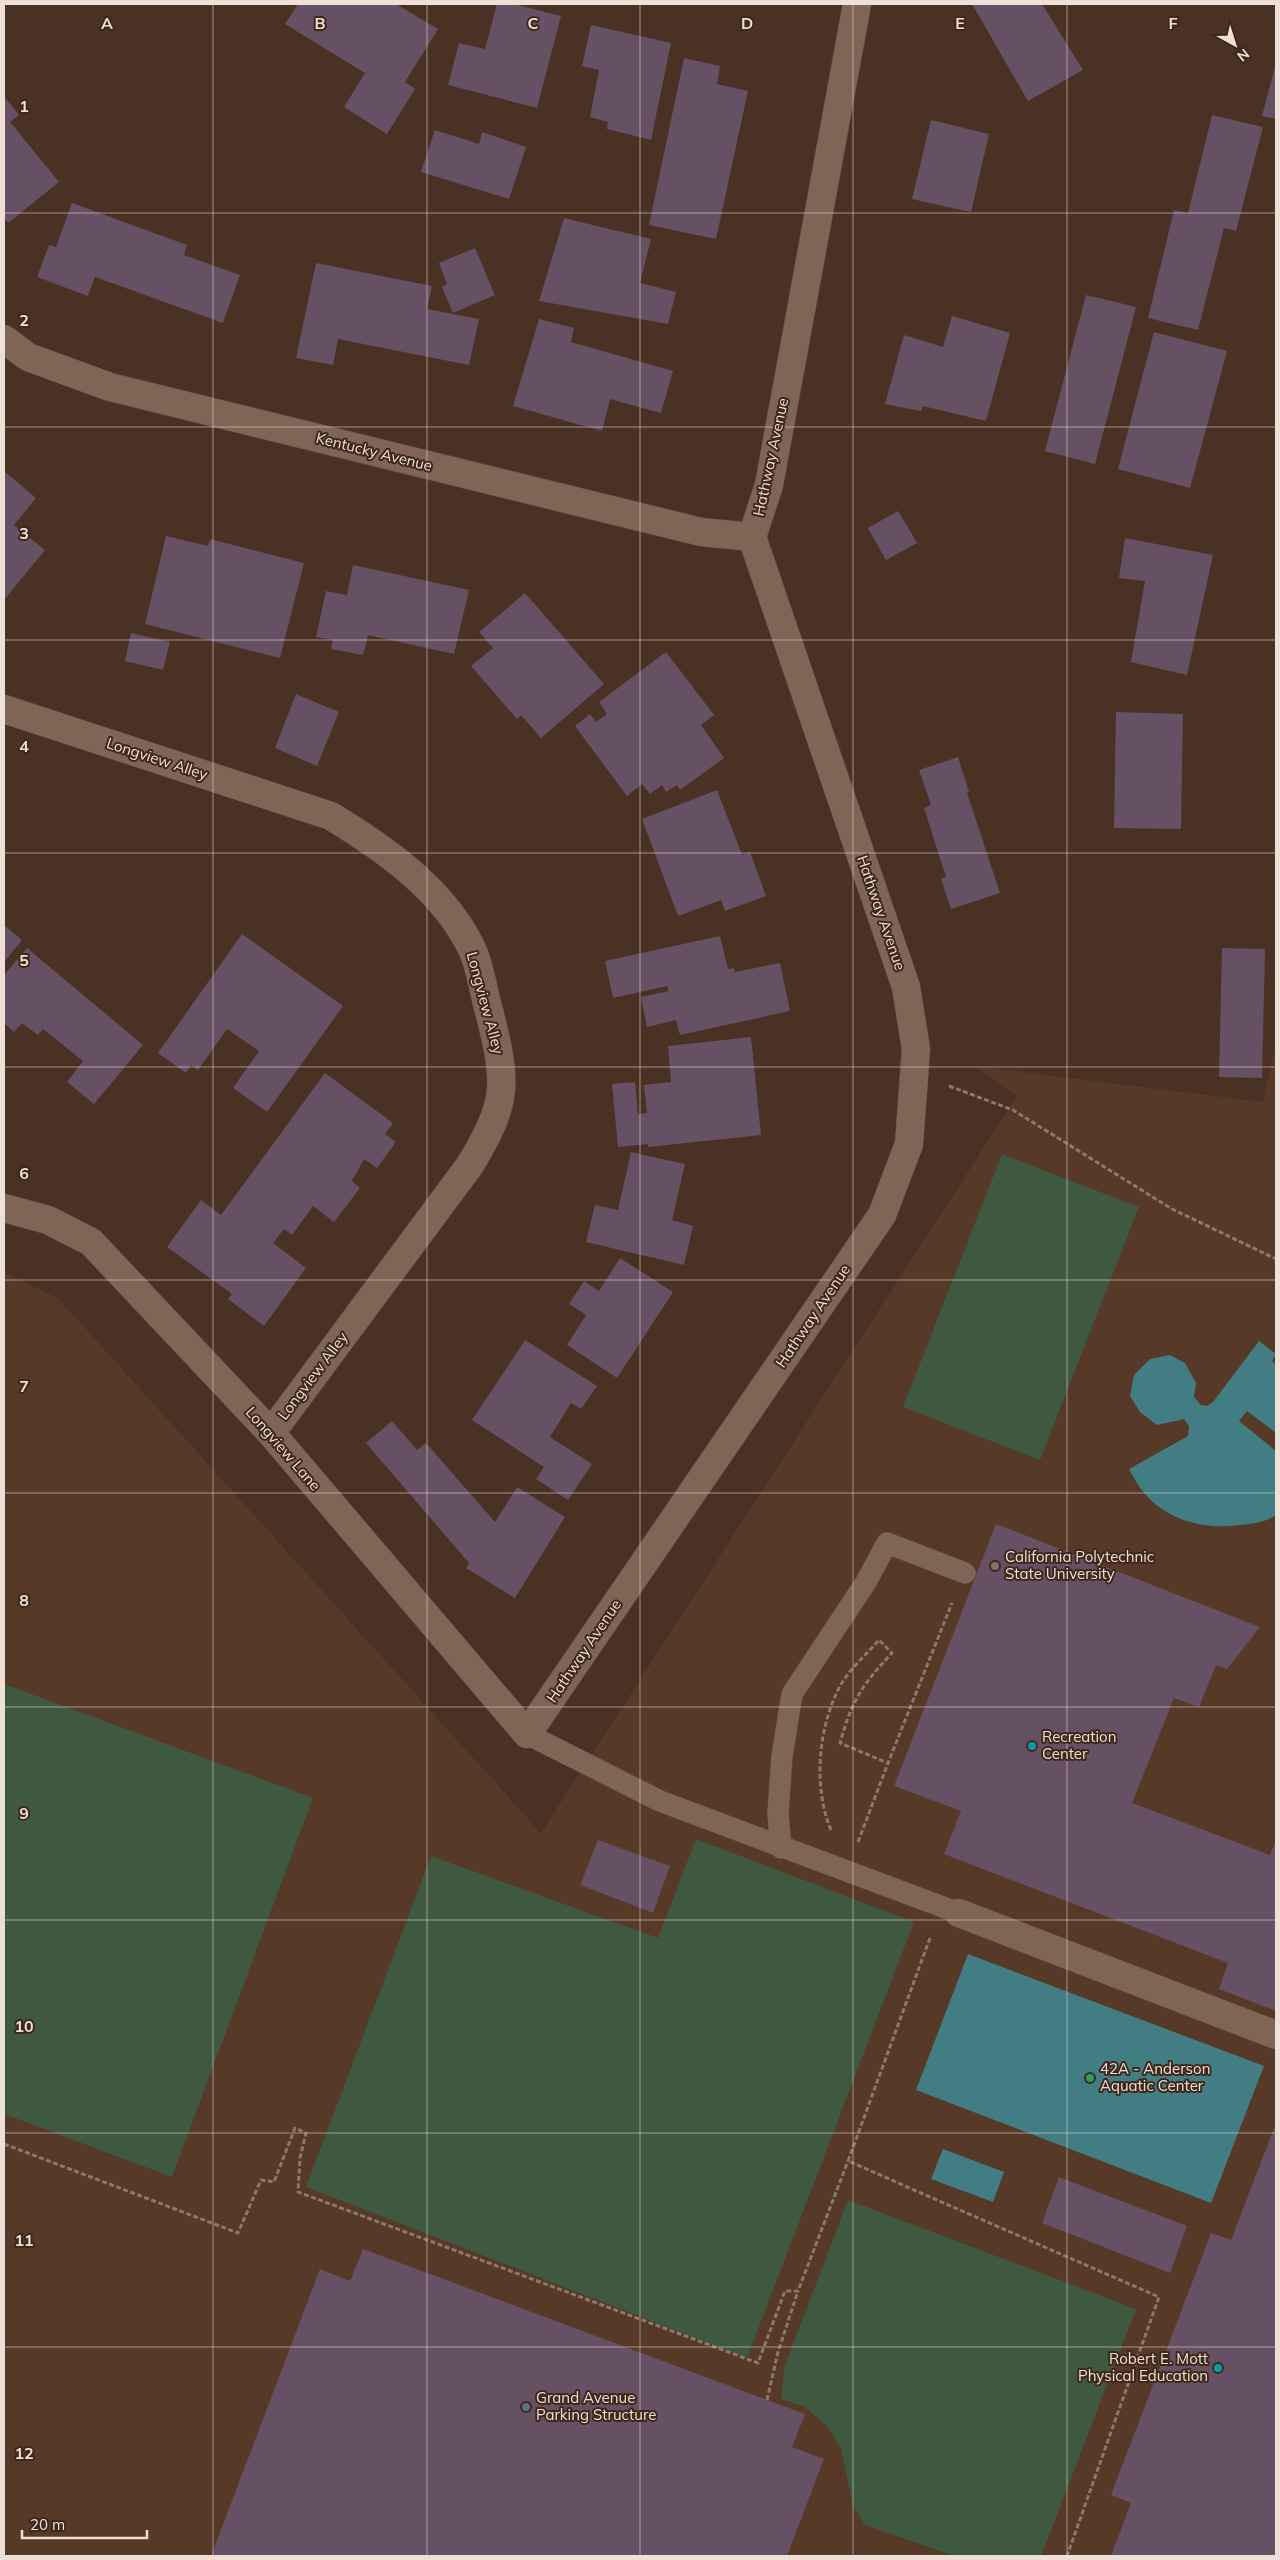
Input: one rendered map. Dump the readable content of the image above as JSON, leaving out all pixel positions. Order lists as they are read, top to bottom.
{
  "streets": {
    "street": [
      "Kentucky Avenue",
      "Hathway Avenue",
      "Longview Alley",
      "Longview Lane"
    ]
  },
  "crossings": [
    ["Kentucky Avenue", "Hathway Avenue"],
    ["Hathway Avenue", "Longview Lane"],
    ["Longview Alley", "Longview Lane"]
  ],
  "places": [
    "California Polytechnic State University",
    "Recreation Center",
    "42A - Anderson Aquatic Center",
    "Robert E. Mott Physical Education",
    "Grand Avenue Parking Structure"
  ],
  "scale_bar": "20 m",
  "north": "bottom right",
  "grid": {
    "columns": [
      "A",
      "B",
      "C",
      "D",
      "E",
      "F"
    ],
    "rows": [
      "1",
      "2",
      "3",
      "4",
      "5",
      "6",
      "7",
      "8",
      "9",
      "10",
      "11",
      "12"
    ]
  }
}
